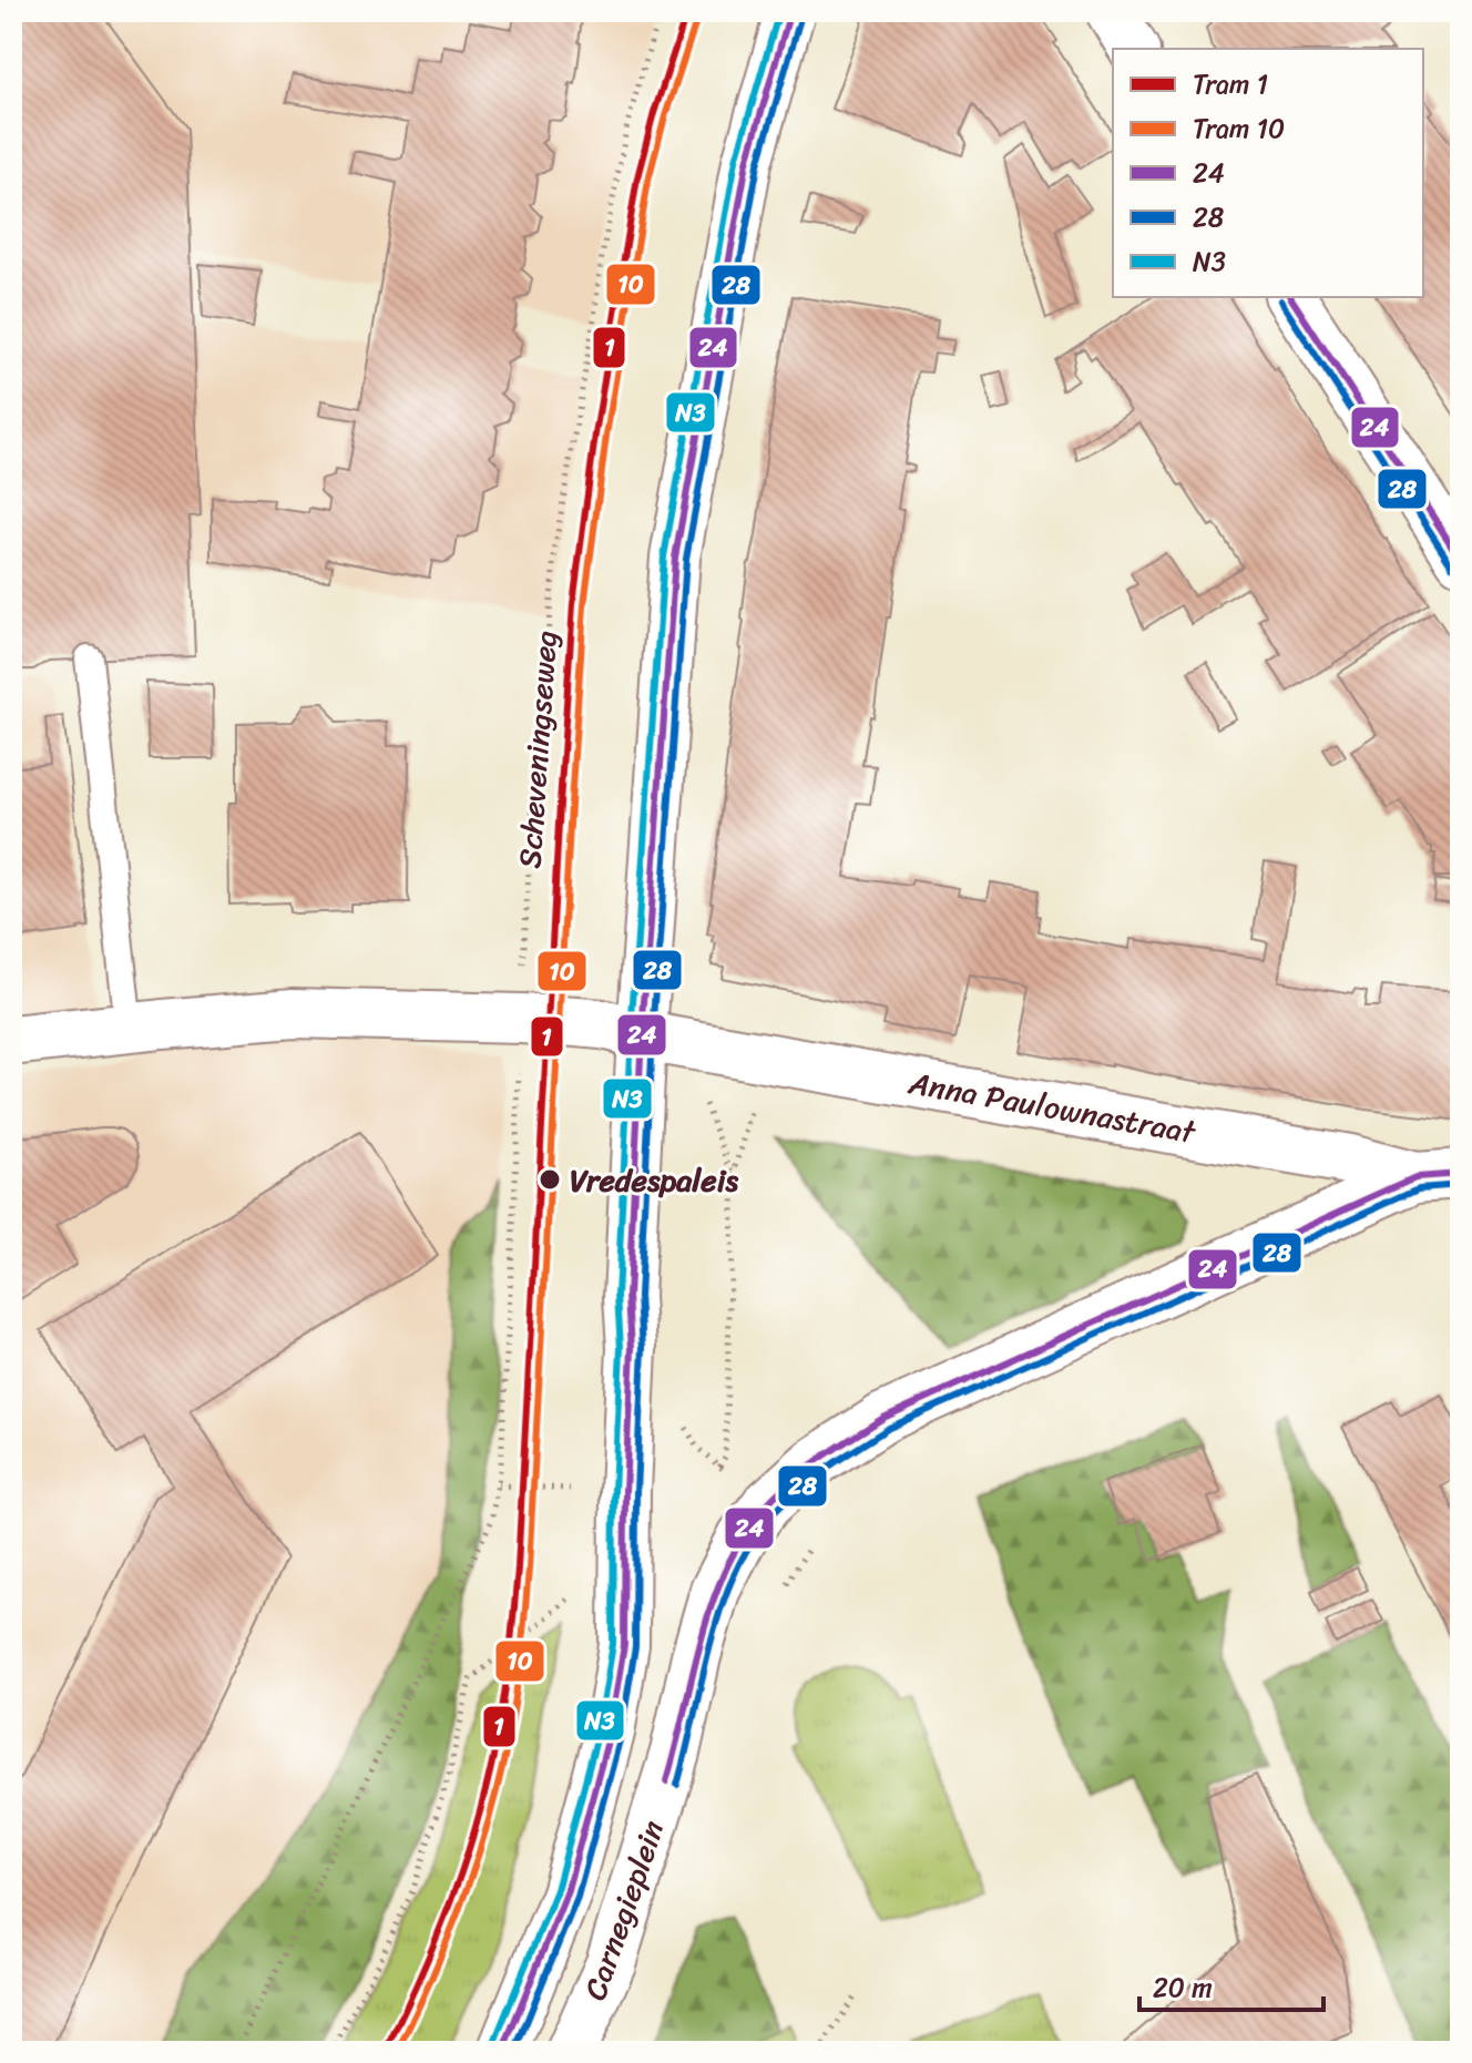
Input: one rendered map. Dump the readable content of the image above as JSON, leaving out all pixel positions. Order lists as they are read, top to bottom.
{
  "streets": {
    "street": ["Anna Paulownastraat", "Carnegieplein"],
    "path": ["Scheveningseweg"]
  },
  "crossings": [
    ["Scheveningseweg", "Anna Paulownastraat"],
    ["Anna Paulownastraat", "Carnegieplein"]
  ],
  "places": ["Vredespaleis"],
  "lines": [
    "tram line 1",
    "transit line 24",
    "transit line N3",
    "tram line 10",
    "transit line 28"
  ],
  "legend": [
    "Tram 1",
    "Tram 10",
    "24",
    "28",
    "N3"
  ],
  "scale_bar": "20 m"
}
